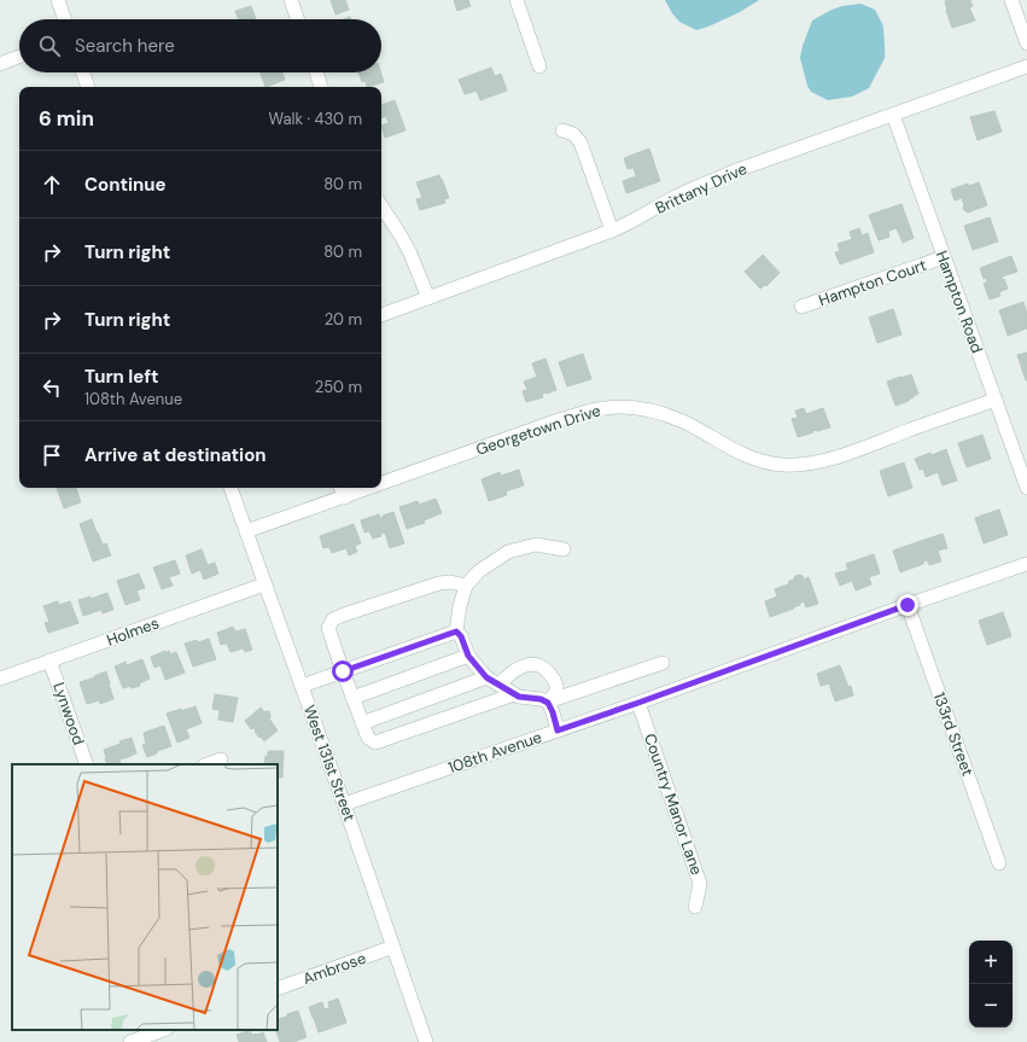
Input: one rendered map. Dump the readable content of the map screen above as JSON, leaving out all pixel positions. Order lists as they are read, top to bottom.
{
  "streets": {
    "street": [
      "Brittany Drive",
      "Hampton Court",
      "Hampton Road",
      "Georgetown Drive",
      "Holmes",
      "Lynwood",
      "133rd Street",
      "108th Avenue",
      "West 131st Street",
      "Country Manor Lane",
      "Ambrose"
    ]
  },
  "crossings": [
    ["Brittany Drive", "Hampton Road"],
    ["Hampton Court", "Hampton Road"],
    ["Hampton Road", "Georgetown Drive"],
    ["Georgetown Drive", "West 131st Street"],
    ["Holmes", "Lynwood"],
    ["Holmes", "West 131st Street"],
    ["133rd Street", "108th Avenue"],
    ["108th Avenue", "West 131st Street"],
    ["108th Avenue", "Country Manor Lane"],
    ["West 131st Street", "Ambrose"]
  ],
  "page": {
    "search": "Search here",
    "heading": ["6 min", "Walk · 430 m"],
    "list": [
      ["Continue", "80 m"],
      ["Turn right", "80 m"],
      ["Turn right", "20 m"],
      ["Turn left", "108th Avenue", "250 m"],
      "Arrive at destination"
    ],
    "map_buttons": ["+", "−"]
  }
}
